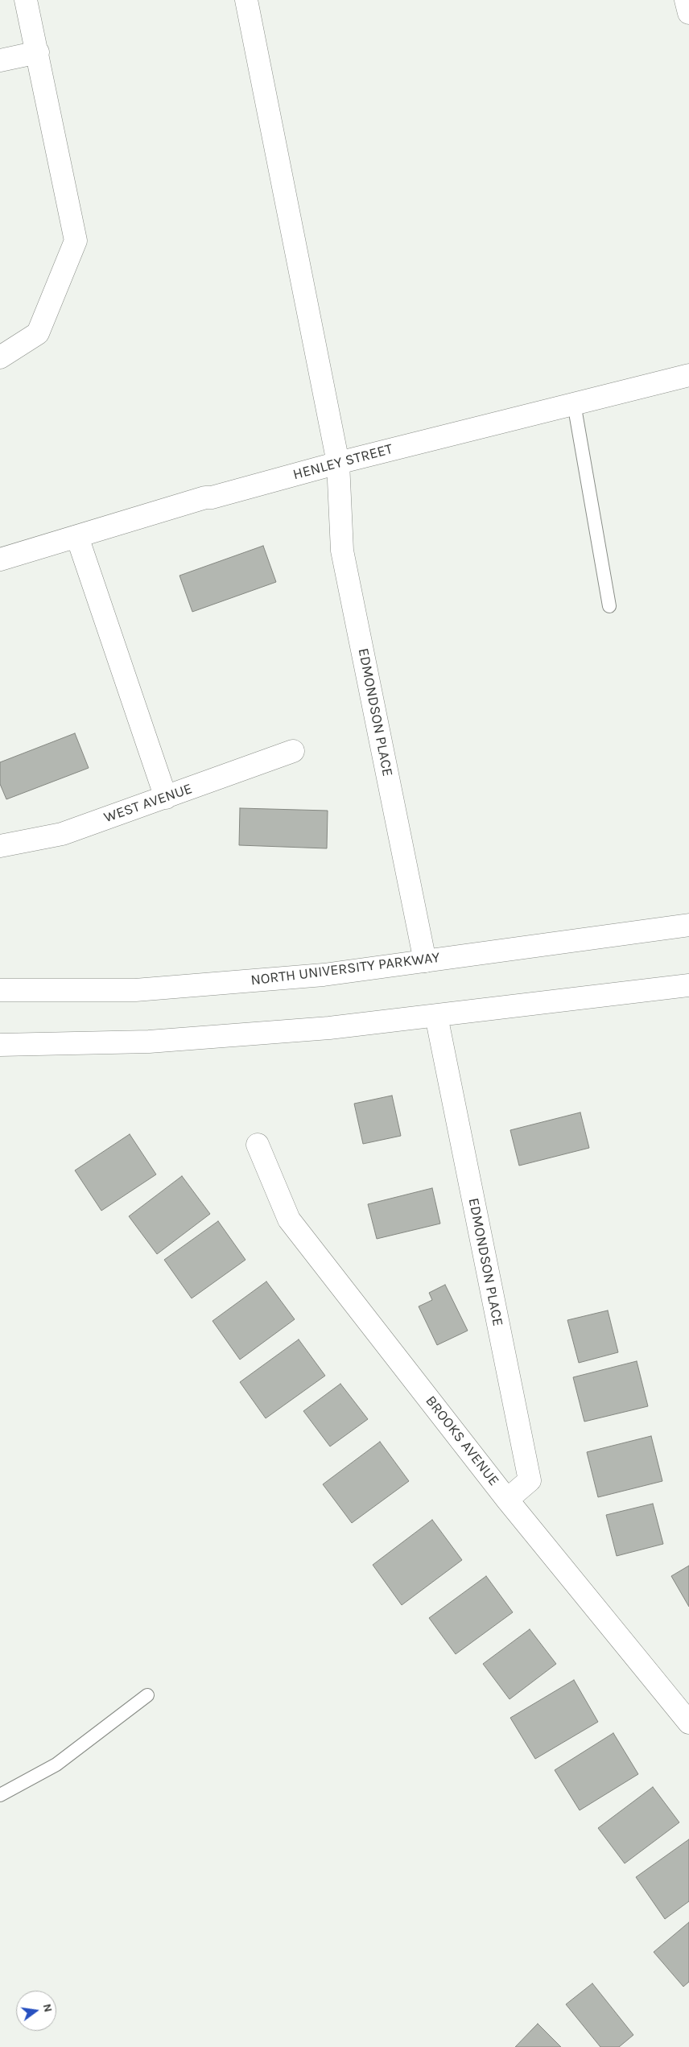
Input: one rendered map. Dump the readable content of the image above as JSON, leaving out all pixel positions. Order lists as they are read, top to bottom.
{
  "streets": {
    "street": [
      "HENLEY STREET",
      "EDMONDSON PLACE",
      "WEST AVENUE",
      "NORTH UNIVERSITY PARKWAY",
      "BROOKS AVENUE"
    ]
  },
  "crossings": [
    ["HENLEY STREET", "EDMONDSON PLACE"],
    ["EDMONDSON PLACE", "NORTH UNIVERSITY PARKWAY"],
    ["EDMONDSON PLACE", "BROOKS AVENUE"]
  ],
  "north": "right"
}
